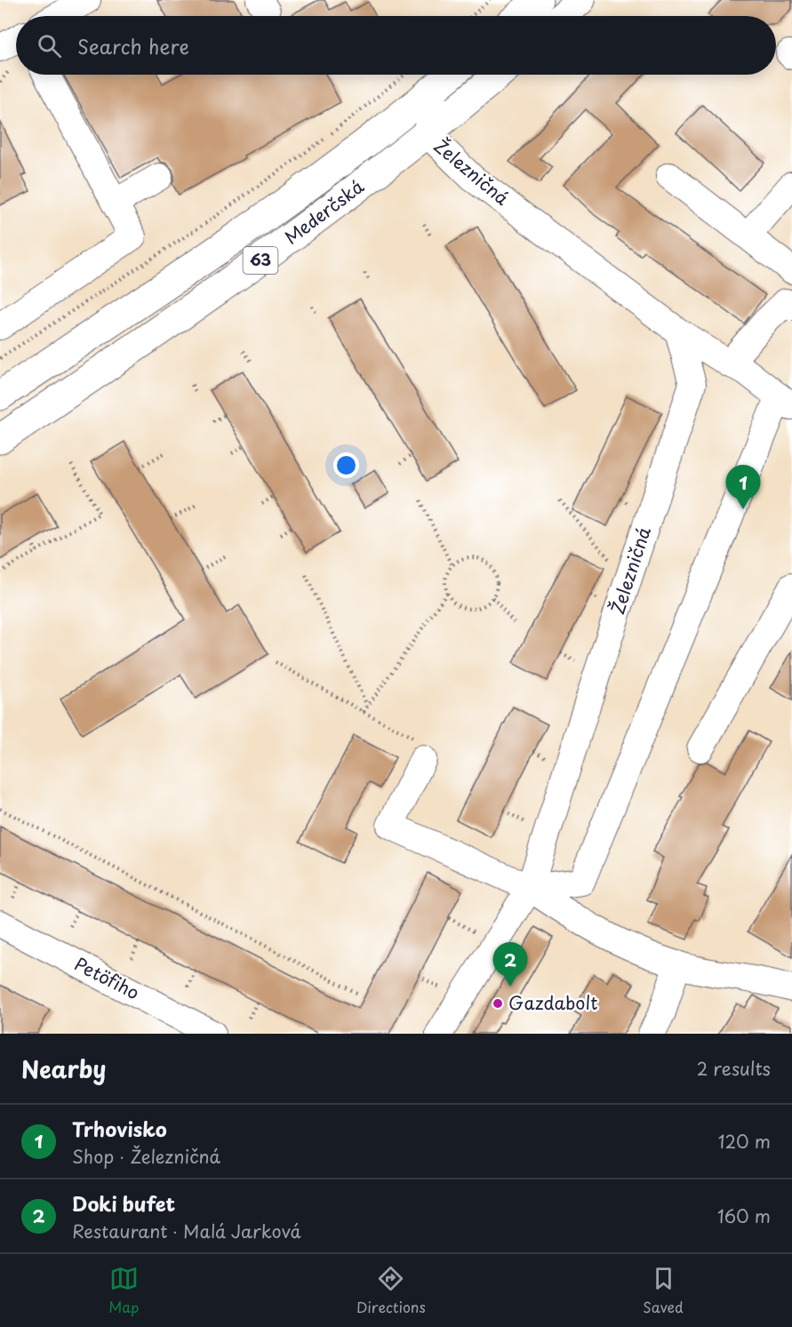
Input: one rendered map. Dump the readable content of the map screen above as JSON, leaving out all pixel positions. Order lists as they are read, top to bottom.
{
  "streets": {
    "main road": ["Mederčská", "63"],
    "street": ["Železničná", "Petöfiho"]
  },
  "crossings": [
    ["Železničná", "Mederčská"]
  ],
  "places": ["Gazdabolt"],
  "page": {
    "search": "Search here",
    "pins": ["1", "2"],
    "heading": ["Nearby", "2 results"],
    "list": [
      {
        "mark": "1",
        "name": "Trhovisko",
        "note": "Shop · Železničná",
        "value": "120 m"
      },
      {
        "mark": "2",
        "name": "Doki bufet",
        "note": "Restaurant · Malá Jarková",
        "value": "160 m"
      }
    ],
    "nav": ["Map", "Directions", "Saved"]
  }
}
